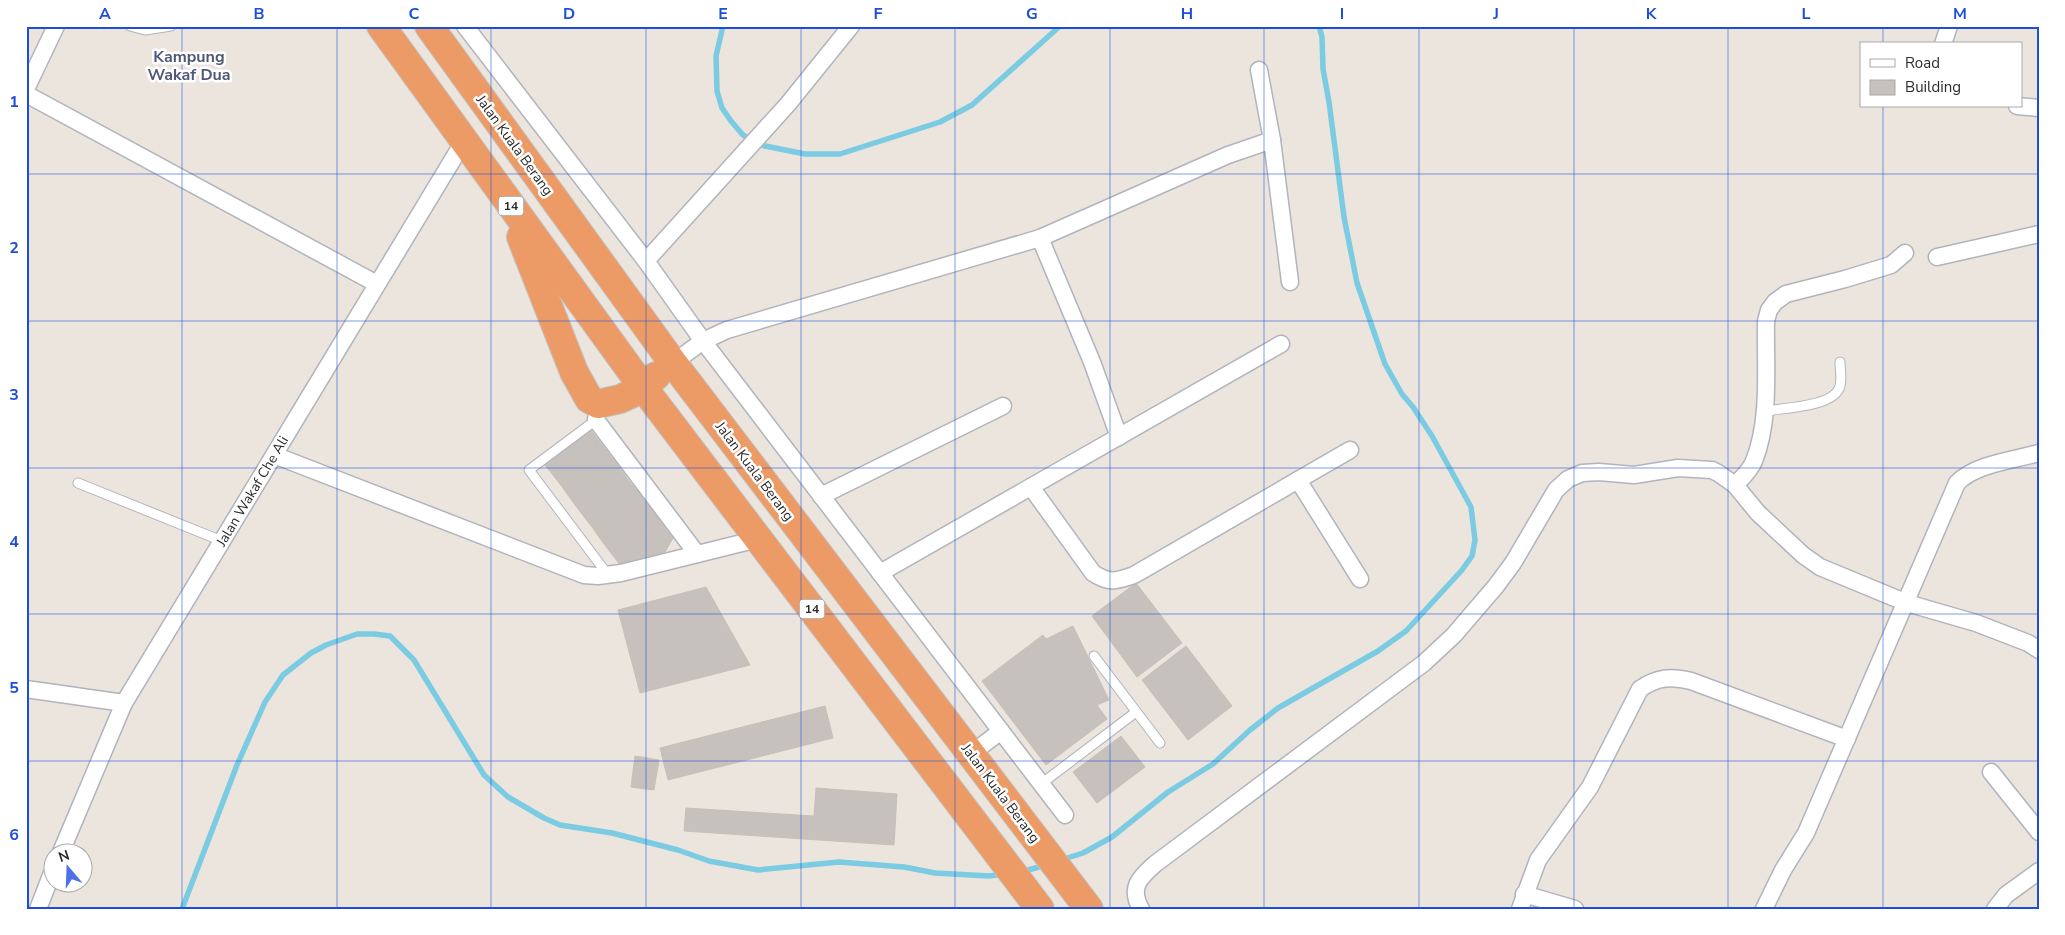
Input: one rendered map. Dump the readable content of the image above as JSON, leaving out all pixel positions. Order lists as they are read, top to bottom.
{
  "streets": {
    "highway": ["Jalan Kuala Berang", "14"],
    "street": ["Jalan Wakaf Che Ali"]
  },
  "crossings": [
    ["14", "Jalan Wakaf Che Ali"]
  ],
  "districts": ["Kampung Wakaf Dua"],
  "legend": ["Road", "Building"],
  "north": "top",
  "grid": {
    "columns": [
      "A",
      "B",
      "C",
      "D",
      "E",
      "F",
      "G",
      "H",
      "I",
      "J",
      "K",
      "L",
      "M"
    ],
    "rows": [
      "1",
      "2",
      "3",
      "4",
      "5",
      "6"
    ]
  }
}
